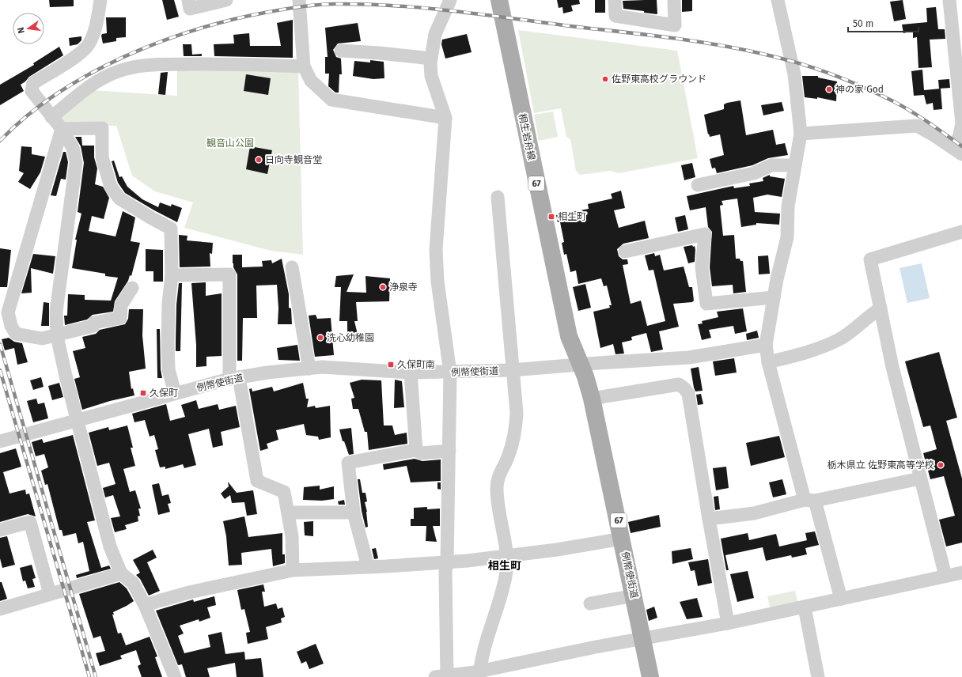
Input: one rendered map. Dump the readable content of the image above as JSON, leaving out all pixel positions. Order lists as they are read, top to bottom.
{
  "streets": {
    "main road": ["桐生岩舟線", "67", "例幣使街道"]
  },
  "crossings": [
    ["桐生岩舟線", "例幣使街道"]
  ],
  "districts": ["相生町"],
  "parks": ["観音山公園"],
  "places": {
    "other": [
      "佐野東高校グラウンド",
      "神の家 God",
      "日向寺観音堂",
      "浄泉寺",
      "洗心幼稚園",
      "栃木県立 佐野東高等学校"
    ],
    "transit": ["相生町", "久保町南", "久保町"]
  },
  "scale_bar": "50 m",
  "north": "left"
}
